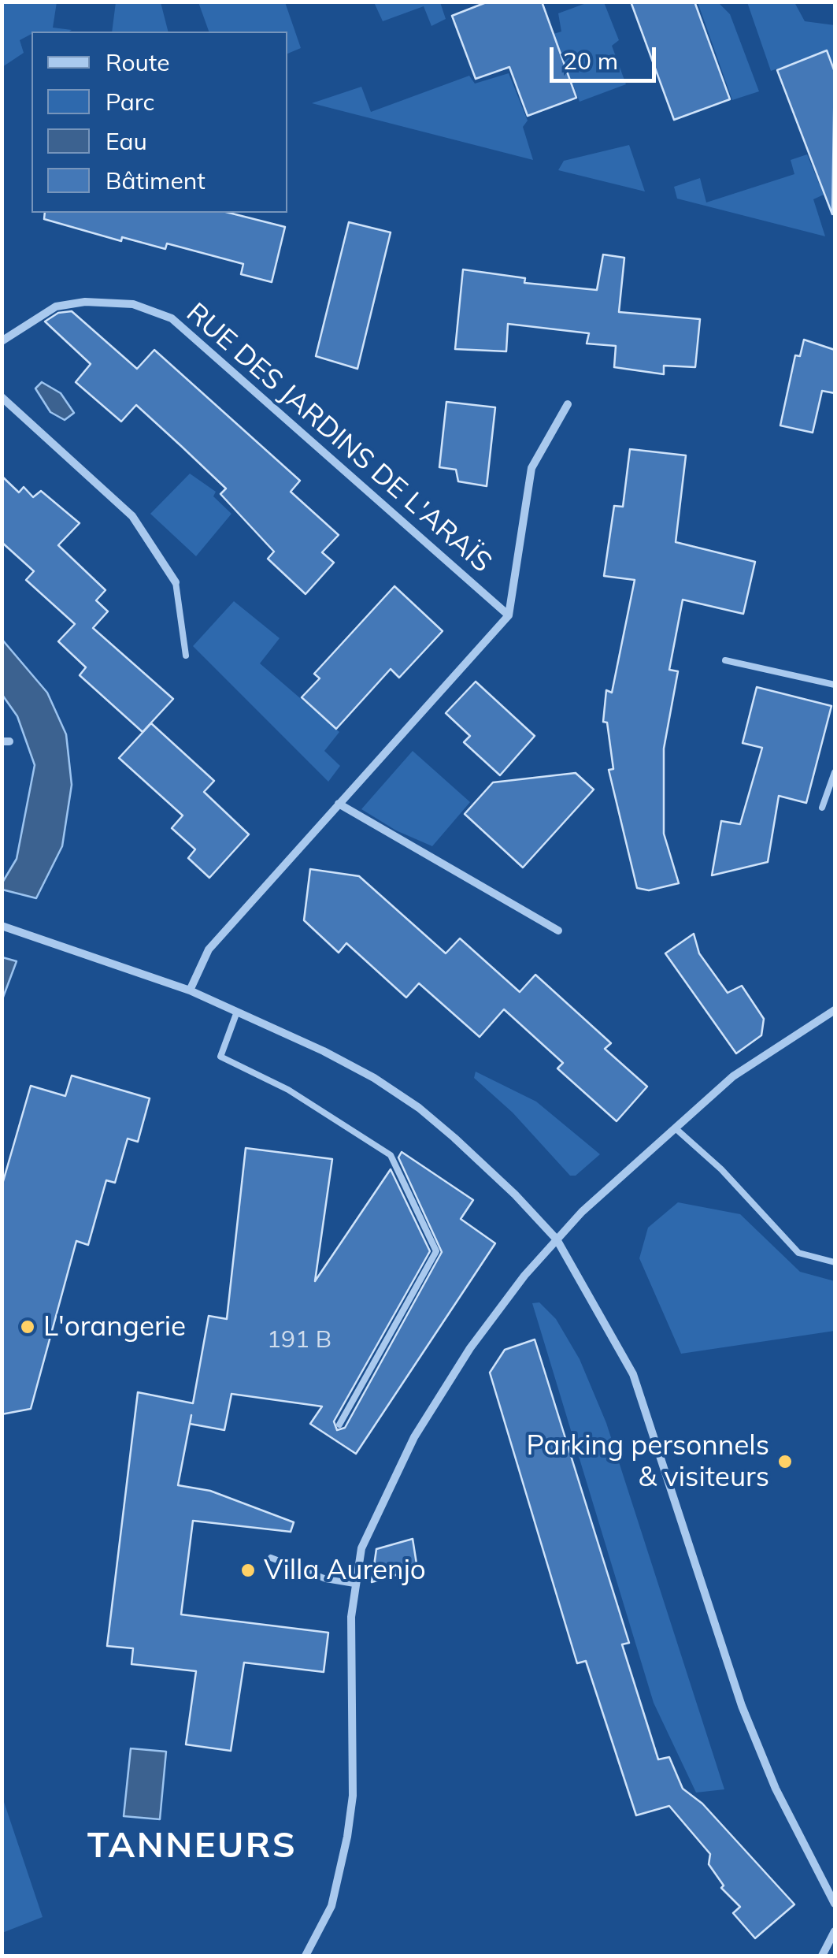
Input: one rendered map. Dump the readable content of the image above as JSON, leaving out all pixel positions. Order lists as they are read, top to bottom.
{
  "streets": {
    "street": ["RUE DES JARDINS DE L'ARAÏS"]
  },
  "districts": ["TANNEURS"],
  "places": ["L'orangerie", "Parking personnels & visiteurs", "Villa Aurenjo"],
  "house_numbers": ["191 B"],
  "legend": [
    "Route",
    "Parc",
    "Eau",
    "Bâtiment"
  ],
  "scale_bar": "20 m"
}
